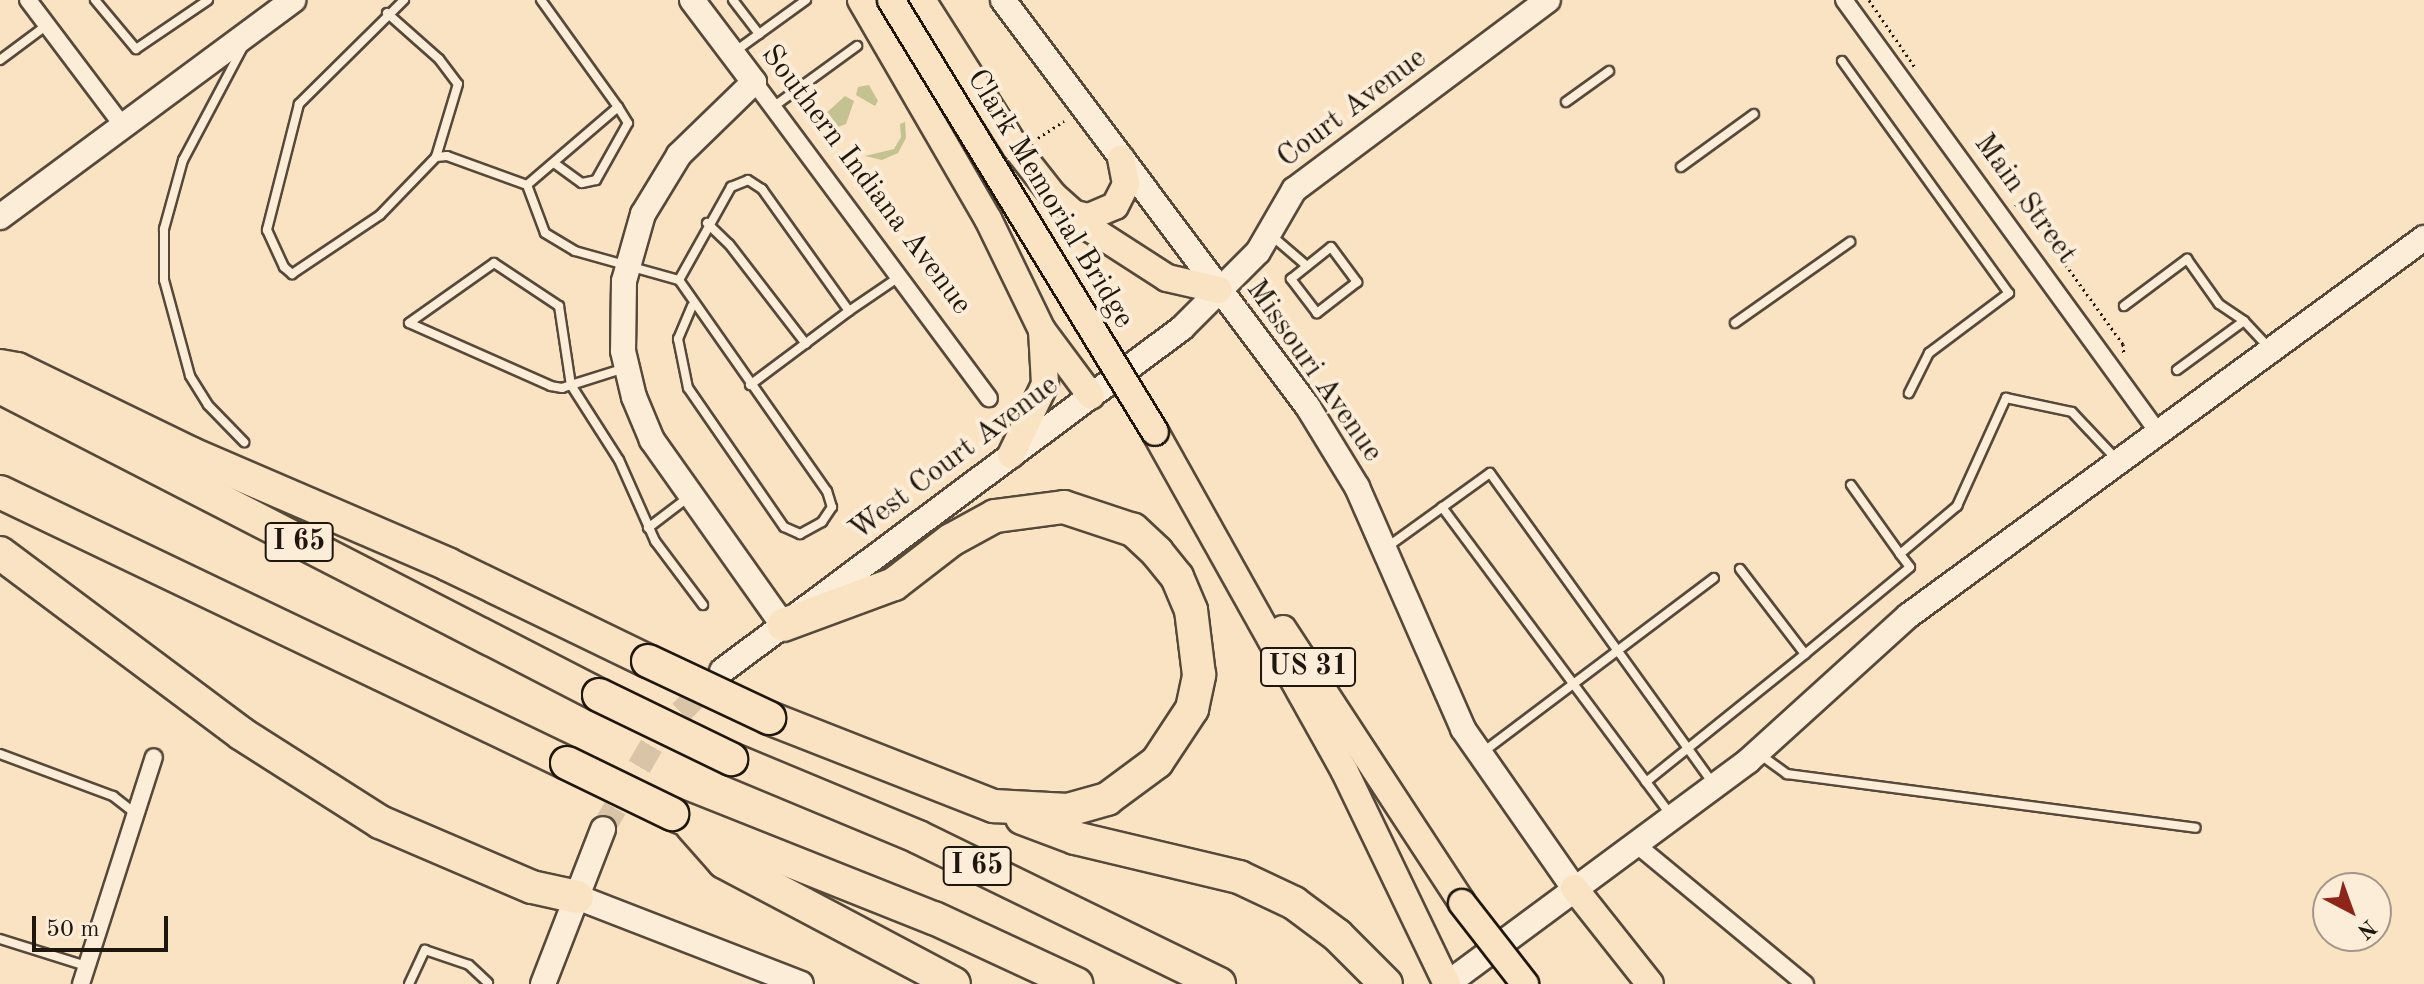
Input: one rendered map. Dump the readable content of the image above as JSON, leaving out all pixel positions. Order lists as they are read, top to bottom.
{
  "streets": {
    "highway": ["I 65"],
    "main road": ["Clark Memorial Bridge", "US 31"],
    "street": [
      "Court Avenue",
      "Southern Indiana Avenue",
      "Main Street",
      "Missouri Avenue",
      "West Court Avenue"
    ]
  },
  "crossings": [
    ["Court Avenue", "Missouri Avenue"],
    ["Court Avenue", "West Court Avenue"],
    ["Clark Memorial Bridge", "US 31"],
    ["Missouri Avenue", "West Court Avenue"]
  ],
  "scale_bar": "50 m",
  "north": "bottom right"
}
